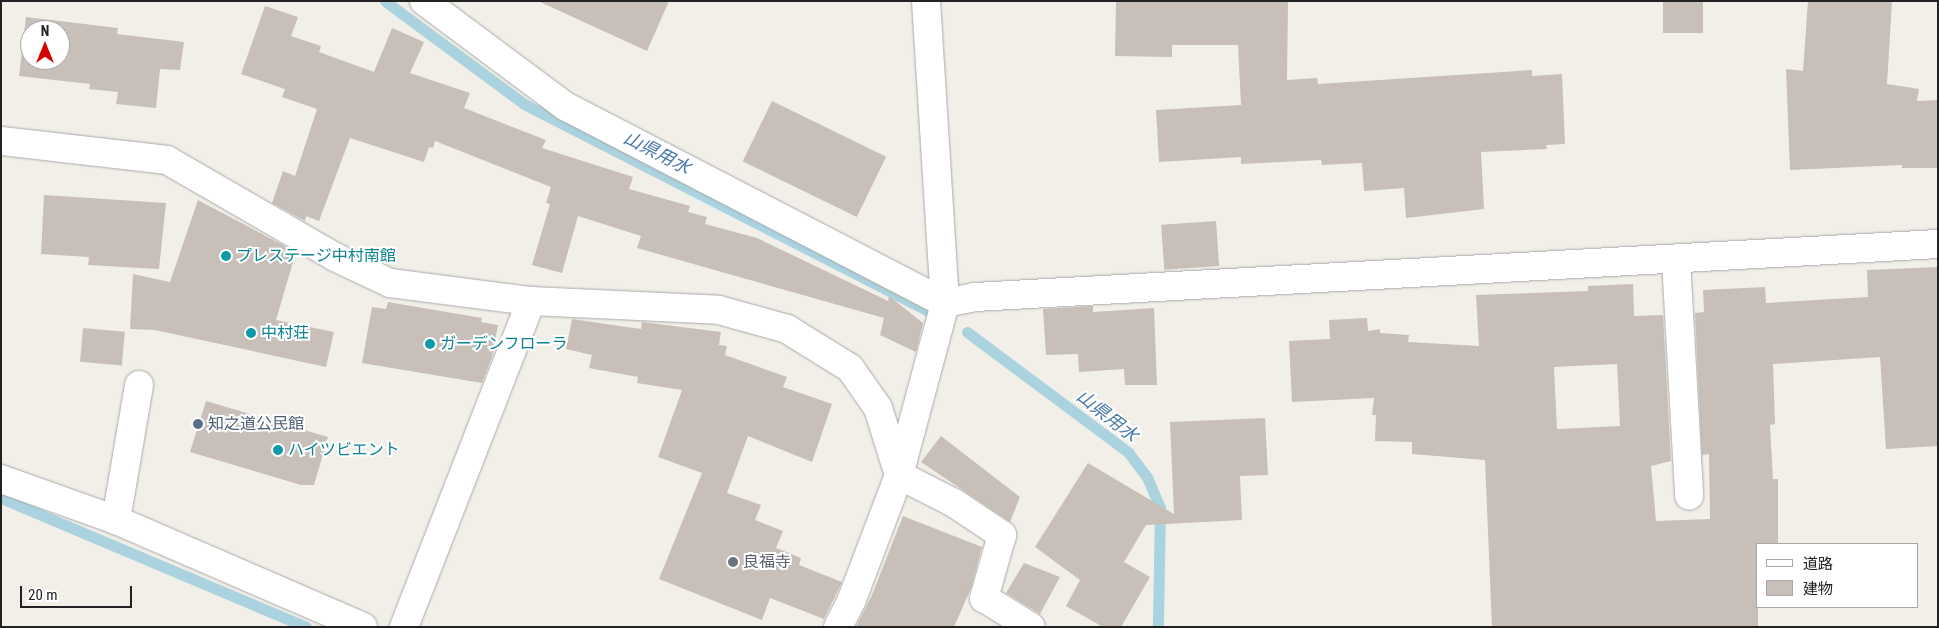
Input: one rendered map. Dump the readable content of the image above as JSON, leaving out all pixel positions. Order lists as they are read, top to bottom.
{
  "water": ["山県用水"],
  "places": [
    "プレステージ中村南館",
    "中村荘",
    "ガーデンフローラ",
    "知之道公民館",
    "ハイツビエント",
    "良福寺"
  ],
  "legend": ["道路", "建物"],
  "scale_bar": "20 m",
  "north": "top"
}
